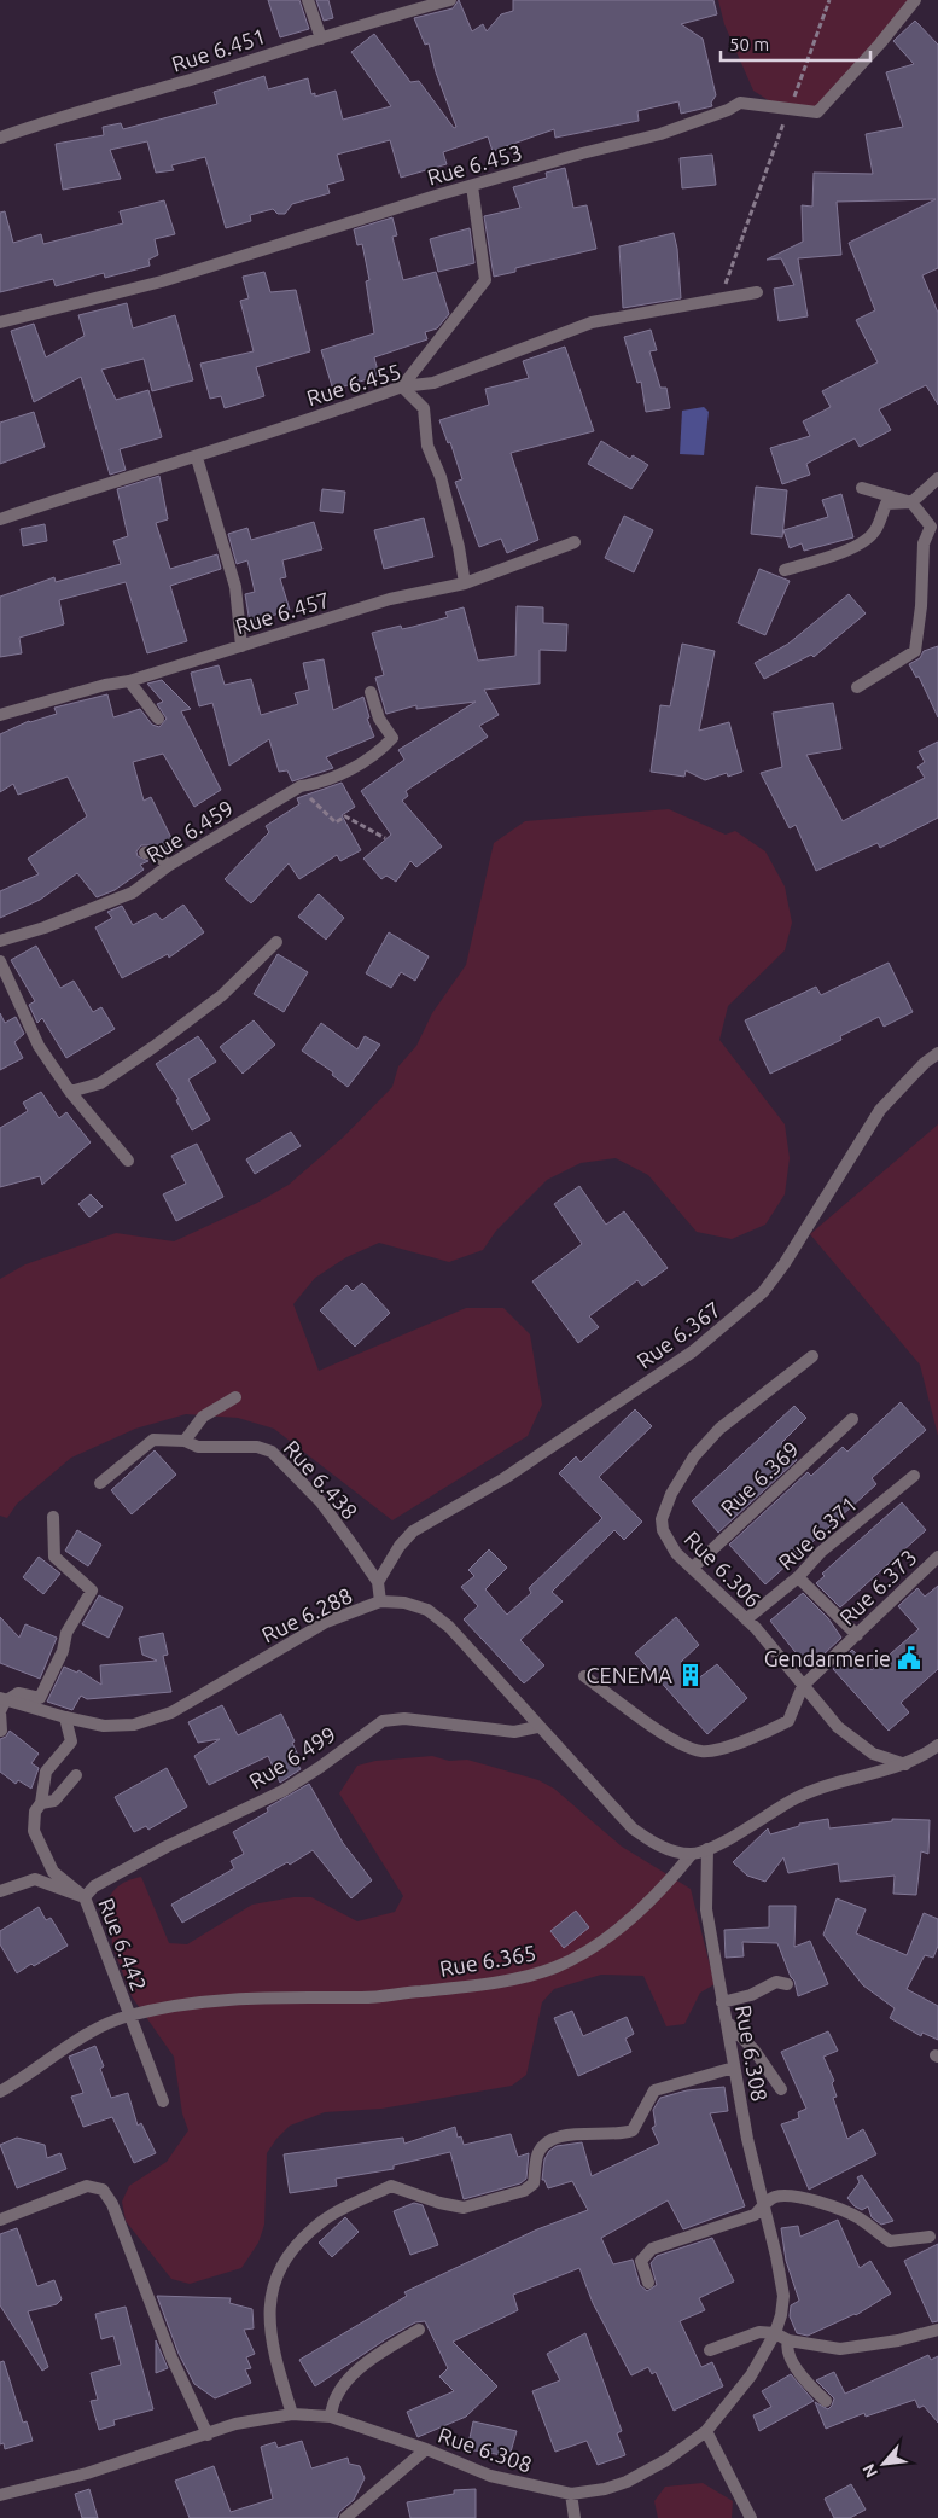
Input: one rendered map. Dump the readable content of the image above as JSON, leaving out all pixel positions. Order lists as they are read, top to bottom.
{
  "streets": {
    "street": [
      "Rue 6.451",
      "Rue 6.453",
      "Rue 6.455",
      "Rue 6.457",
      "Rue 6.459",
      "Rue 6.367",
      "Rue 6.369",
      "Rue 6.438",
      "Rue 6.371",
      "Rue 6.306",
      "Rue 6.373",
      "Rue 6.288",
      "Rue 6.499",
      "Rue 6.442",
      "Rue 6.365",
      "Rue 6.308"
    ]
  },
  "crossings": [
    ["Rue 6.367", "Rue 6.438"],
    ["Rue 6.369", "Rue 6.306"],
    ["Rue 6.438", "Rue 6.288"],
    ["Rue 6.371", "Rue 6.306"],
    ["Rue 6.306", "Rue 6.373"],
    ["Rue 6.306", "Rue 6.365"],
    ["Rue 6.288", "Rue 6.499"],
    ["Rue 6.288", "Rue 6.442"],
    ["Rue 6.288", "Rue 6.365"],
    ["Rue 6.499", "Rue 6.442"],
    ["Rue 6.442", "Rue 6.365"],
    ["Rue 6.365", "Rue 6.308"]
  ],
  "places": {
    "public building": ["Gendarmerie"],
    "building": ["CENEMA"]
  },
  "scale_bar": "50 m",
  "north": "bottom left"
}
